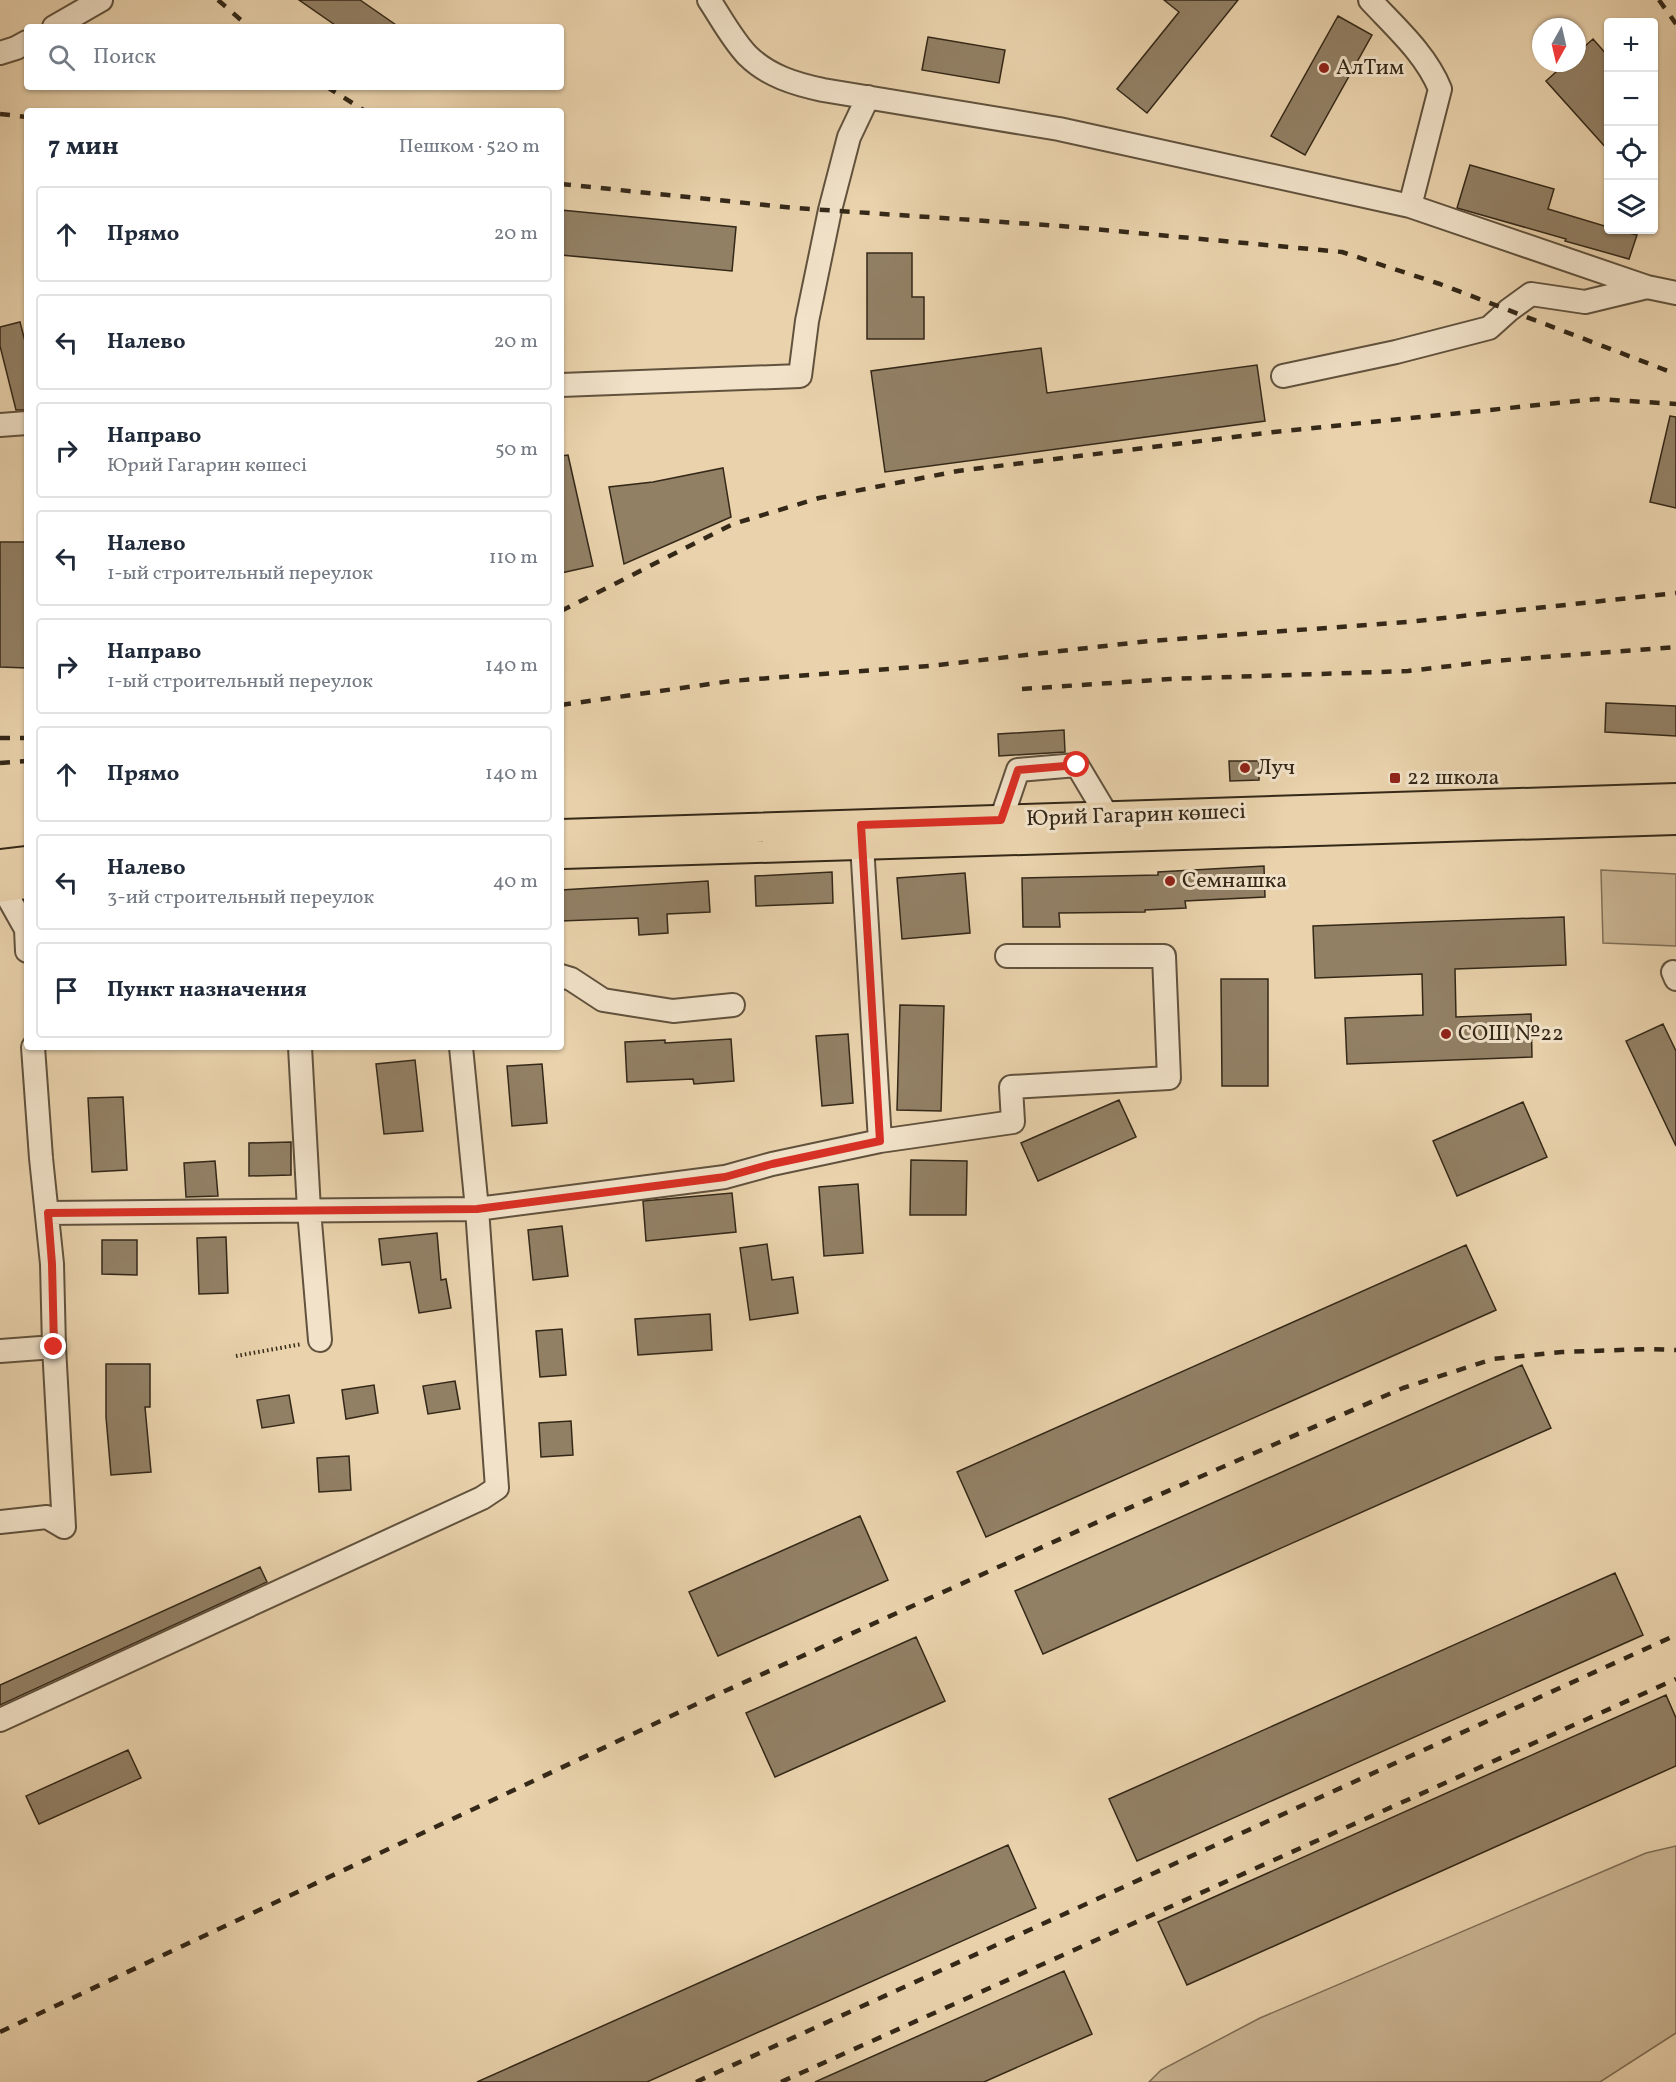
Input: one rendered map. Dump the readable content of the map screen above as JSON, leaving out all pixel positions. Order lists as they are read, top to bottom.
{
  "streets": {
    "main road": ["Юрий Гагарин көшесі"]
  },
  "places": {
    "other": [
      "АлТим",
      "Луч",
      "Семнашка",
      "СОШ №22"
    ],
    "transit": ["22 школа"]
  },
  "north": "bottom",
  "page": {
    "map_buttons": ["+", "−"],
    "search": "Поиск",
    "heading": ["7 мин", "Пешком · 520 m"],
    "list": [
      ["Прямо", "20 m"],
      ["Налево", "20 m"],
      ["Направо", "Юрий Гагарин көшесі", "50 m"],
      ["Налево", "1-ый строительный переулок", "110 m"],
      ["Направо", "1-ый строительный переулок", "140 m"],
      ["Прямо", "140 m"],
      ["Налево", "3-ий строительный переулок", "40 m"],
      "Пункт назначения"
    ]
  }
}
